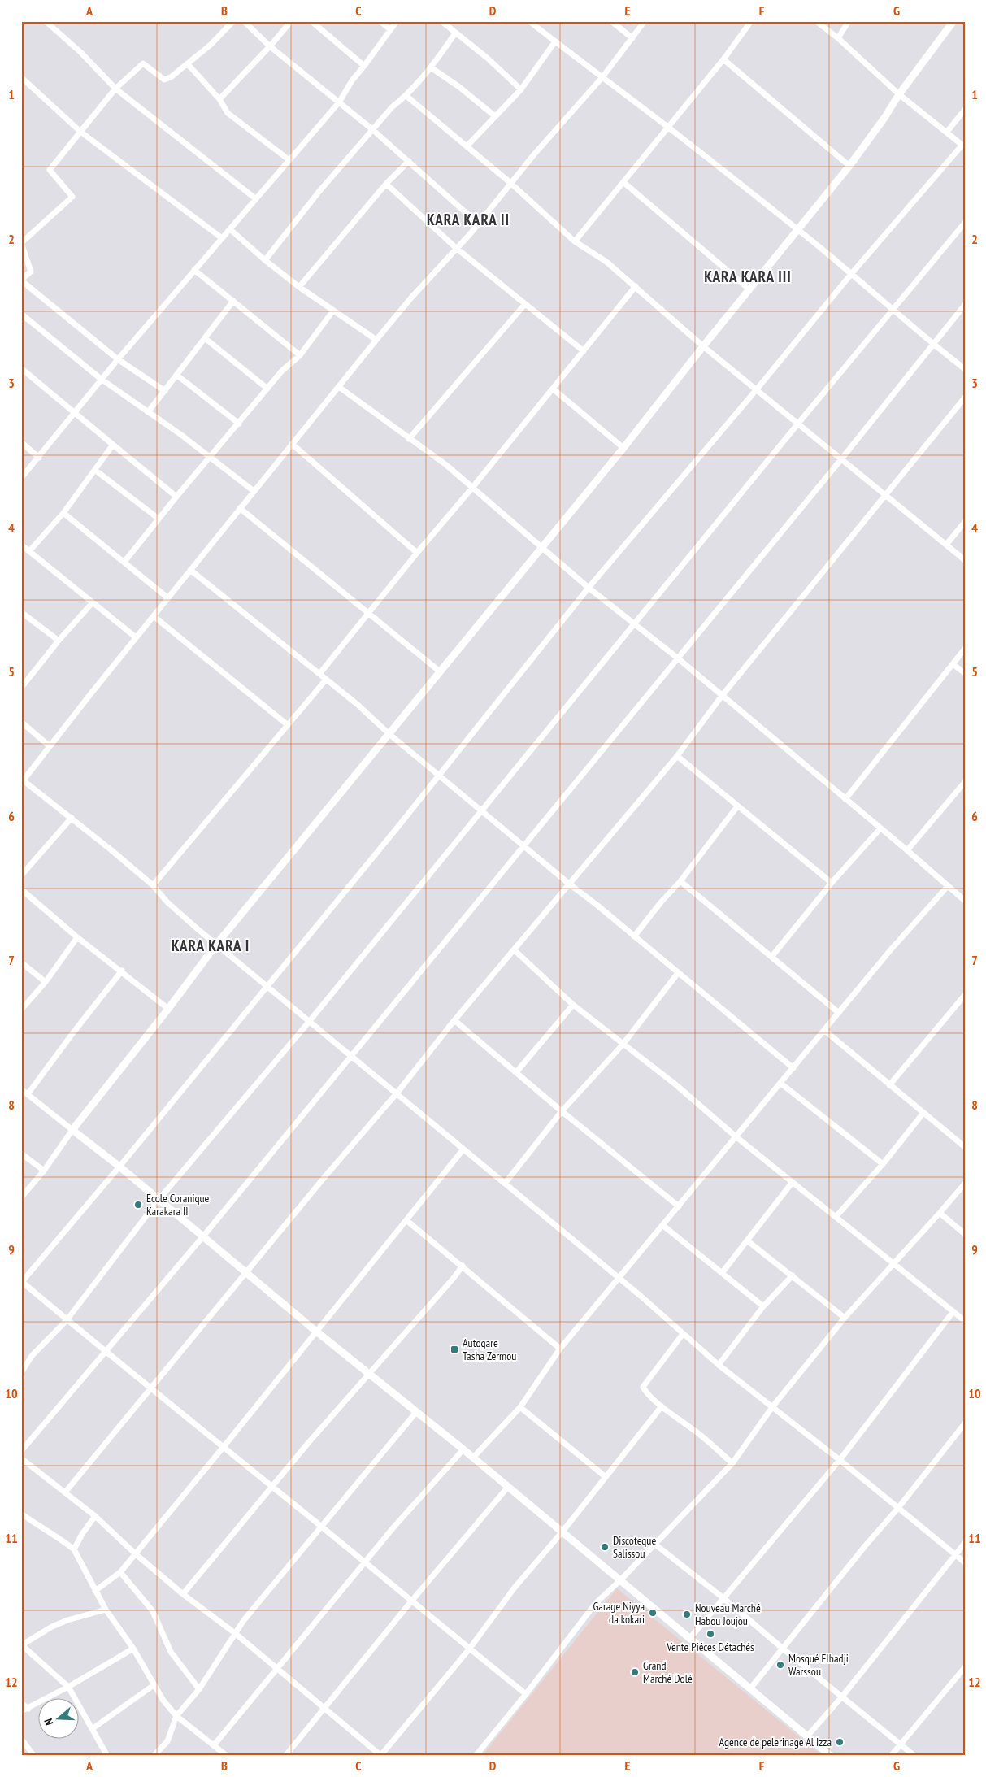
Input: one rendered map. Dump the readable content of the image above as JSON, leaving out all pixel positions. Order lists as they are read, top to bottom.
{
  "districts": ["KARA KARA II", "KARA KARA III", "KARA KARA I"],
  "places": {
    "other": [
      "Ecole Coranique Karakara II",
      "Discoteque Salissou",
      "Garage Niyya da kokari",
      "Nouveau Marché Habou Joujou",
      "Vente Piéces Détachés",
      "Mosqué Elhadji Warssou",
      "Grand Marché Dolé",
      "Agence de pelerinage Al Izza"
    ],
    "transit": ["Autogare Tasha Zermou"]
  },
  "north": "left",
  "grid": {
    "columns": [
      "A",
      "B",
      "C",
      "D",
      "E",
      "F",
      "G"
    ],
    "rows": [
      "1",
      "2",
      "3",
      "4",
      "5",
      "6",
      "7",
      "8",
      "9",
      "10",
      "11",
      "12"
    ]
  }
}
